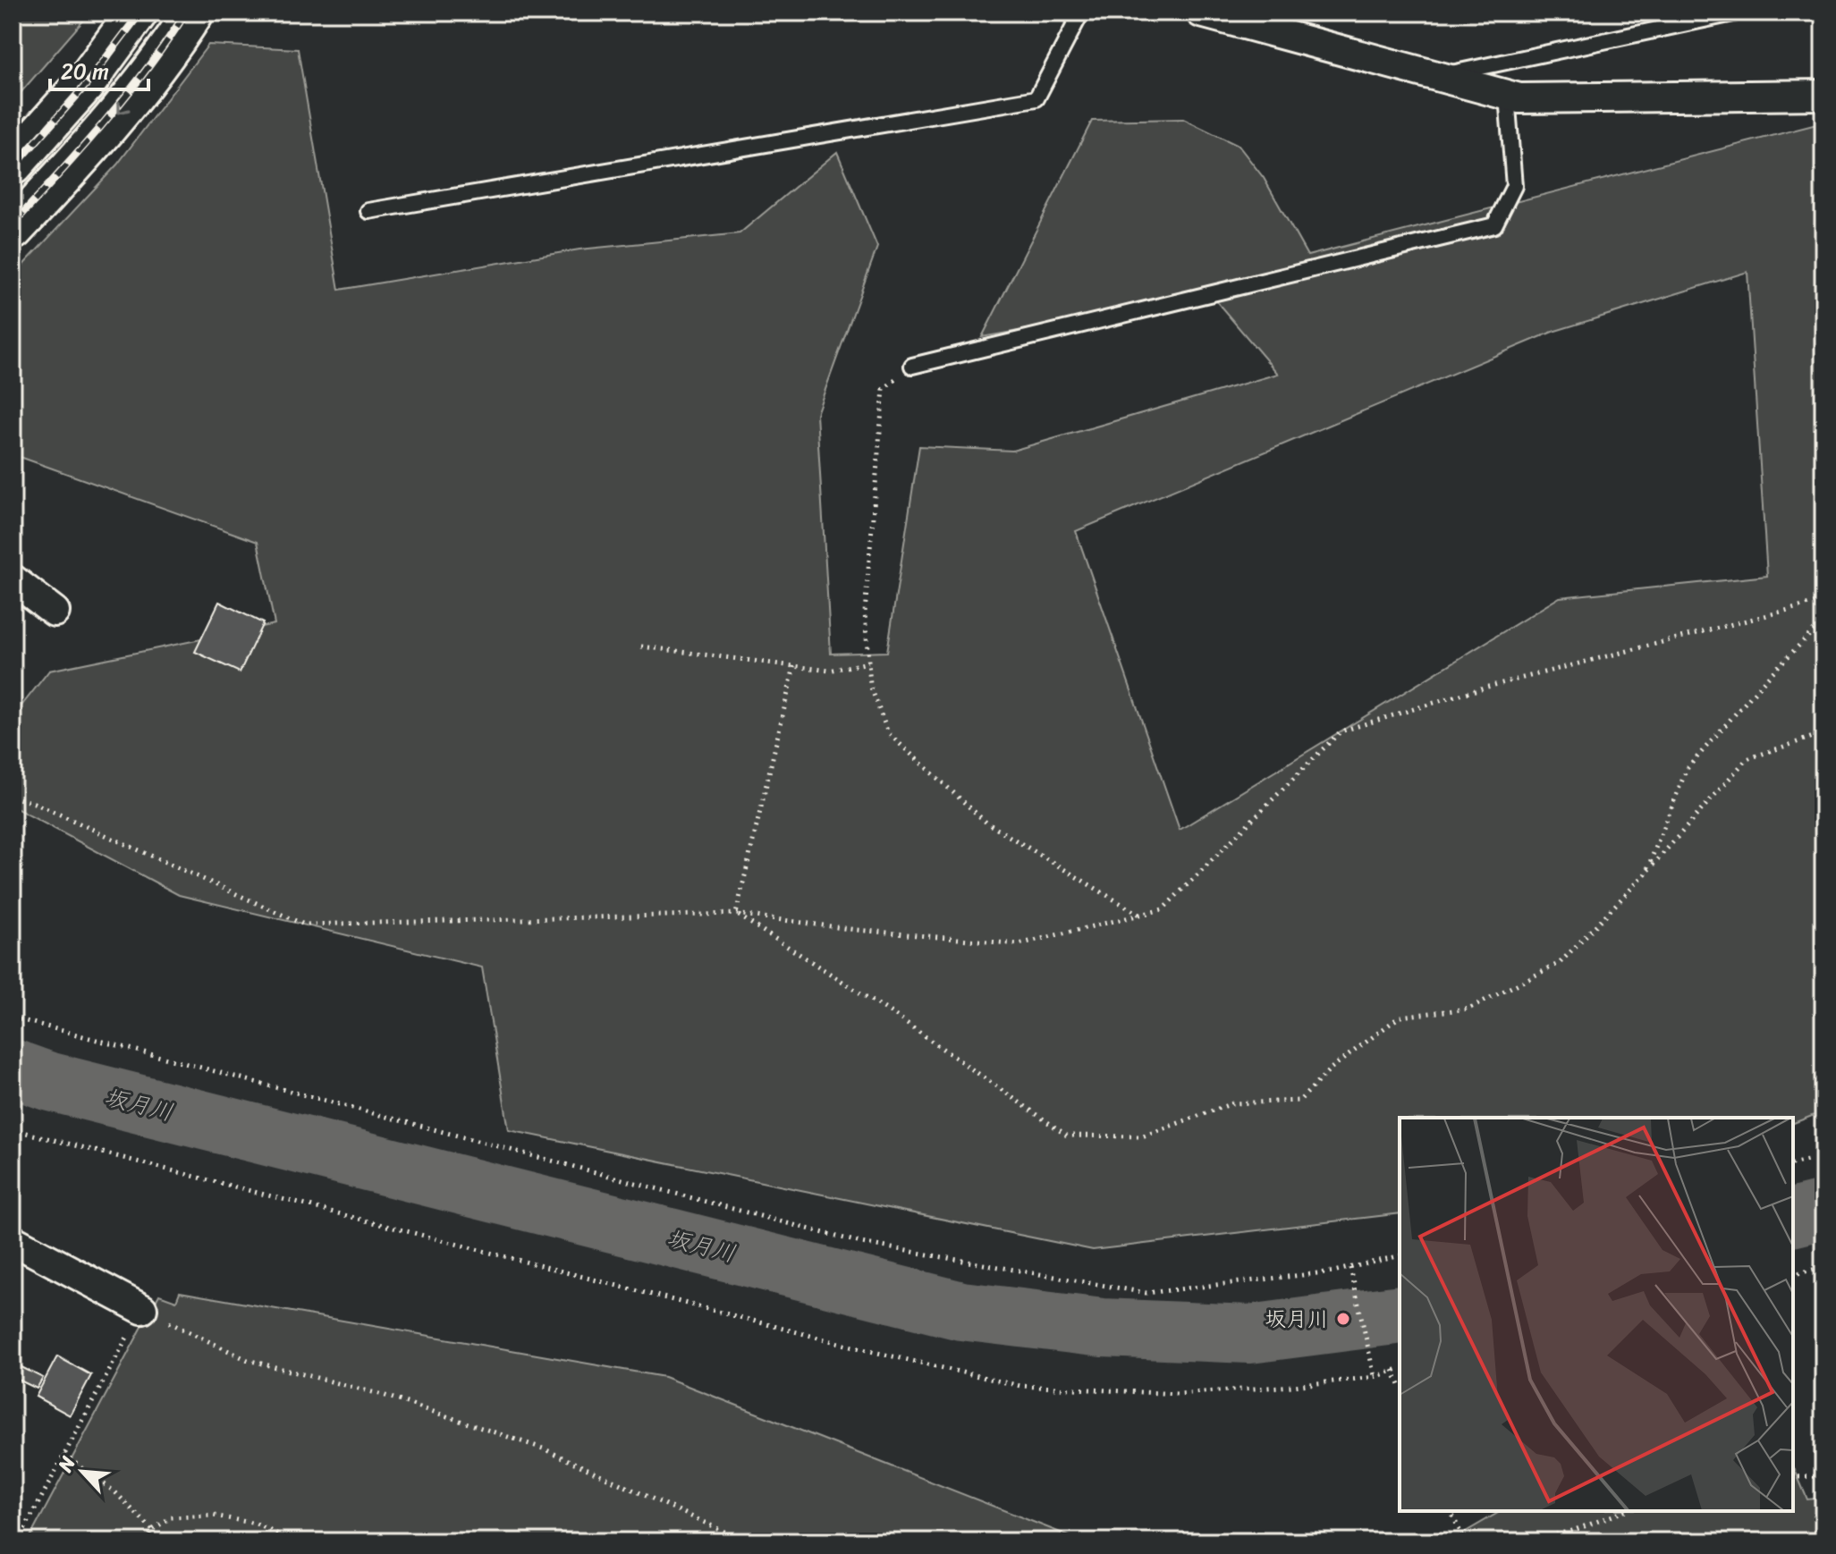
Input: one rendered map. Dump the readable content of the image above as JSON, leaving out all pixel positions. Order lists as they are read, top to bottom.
{
  "water": ["坂月川"],
  "places": ["坂月川"],
  "scale_bar": "20 m",
  "north": "top left"
}
